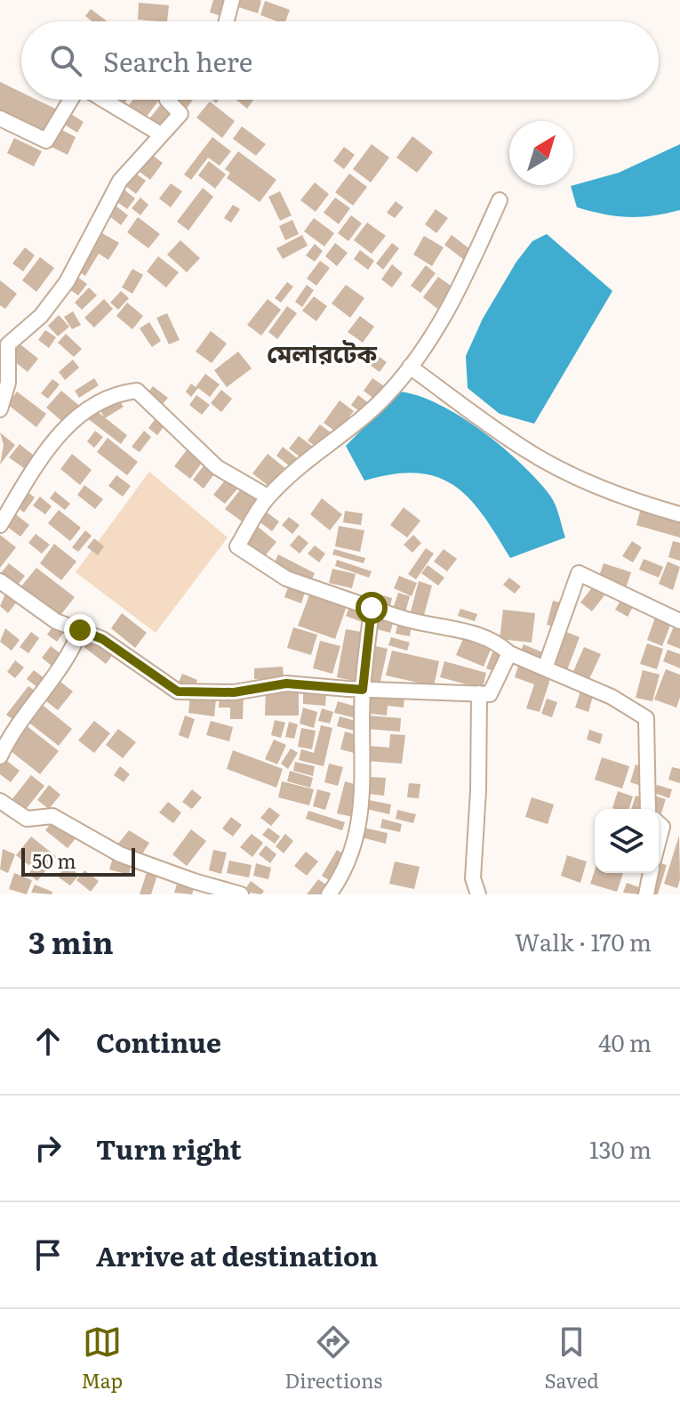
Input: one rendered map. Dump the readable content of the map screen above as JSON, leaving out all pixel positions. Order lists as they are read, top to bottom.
{
  "districts": ["মেলারটেক"],
  "scale_bar": "50 m",
  "north": "top right",
  "page": {
    "search": "Search here",
    "scale": "50 m",
    "heading": ["3 min", "Walk · 170 m"],
    "list": [
      ["Continue", "40 m"],
      ["Turn right", "130 m"],
      "Arrive at destination"
    ],
    "nav": ["Map", "Directions", "Saved"]
  }
}
